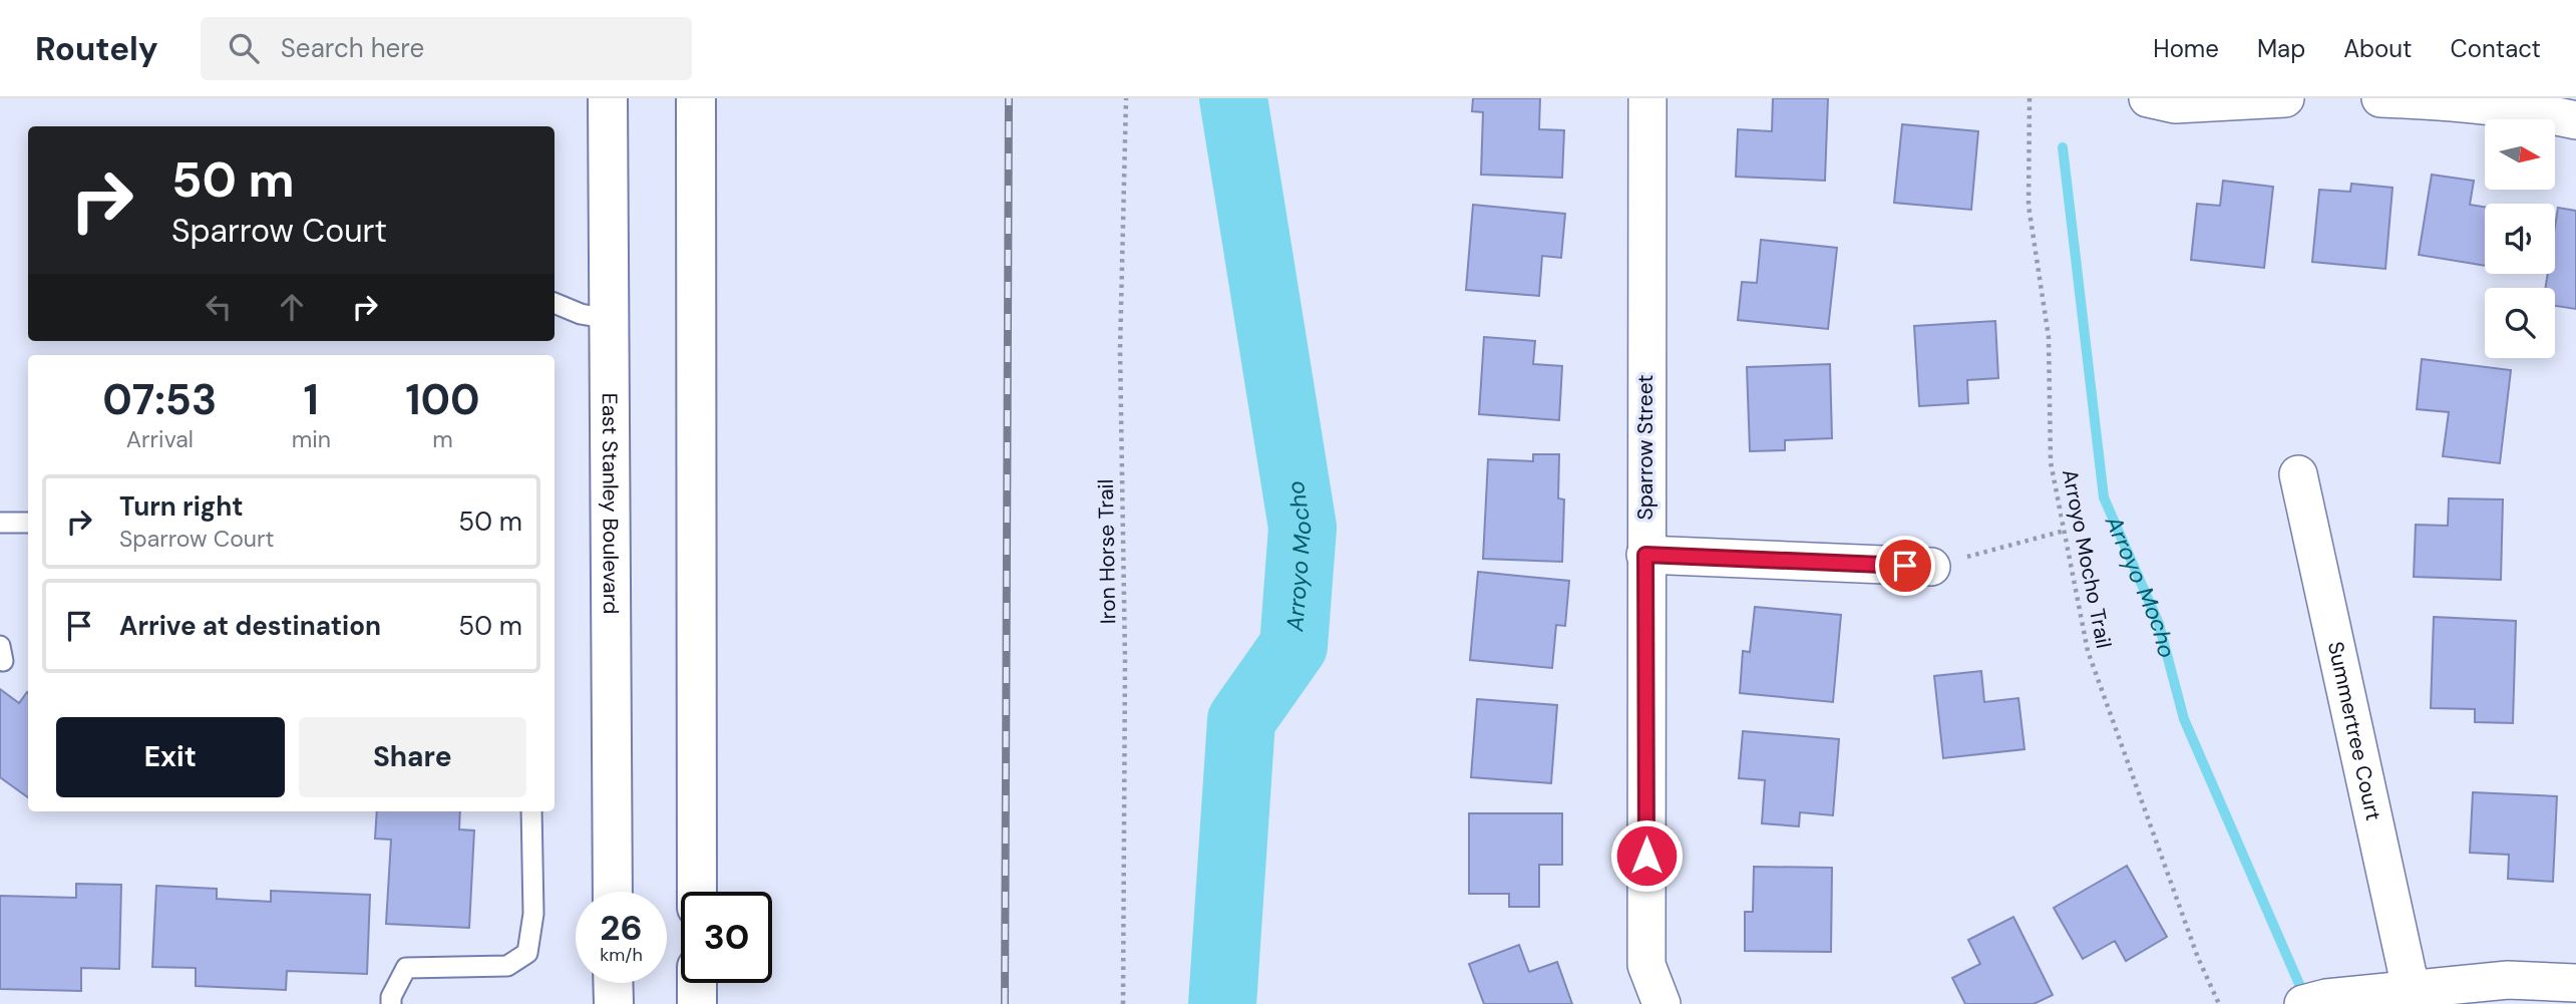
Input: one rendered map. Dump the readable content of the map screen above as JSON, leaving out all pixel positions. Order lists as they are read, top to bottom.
{
  "streets": {
    "main road": ["East Stanley Boulevard"],
    "street": ["Sparrow Street", "Summertree Court"],
    "path": ["Iron Horse Trail", "Arroyo Mocho Trail"]
  },
  "water": ["Arroyo Mocho"],
  "north": "right",
  "page": {
    "header": "Routely",
    "search": "Search here",
    "nav": [
      "Home",
      "Map",
      "About",
      "Contact"
    ],
    "turn": ["50 m", "Sparrow Court"],
    "eta": [
      "07:53",
      "Arrival",
      "1",
      "min",
      "100",
      "m"
    ],
    "list": [
      {
        "name": "Turn right",
        "note": "Sparrow Court",
        "value": "50 m"
      },
      {
        "name": "Arrive at destination",
        "value": "50 m"
      }
    ],
    "buttons": ["Exit", "Share"],
    "speed": "26 km/h",
    "limit": "30"
  }
}
